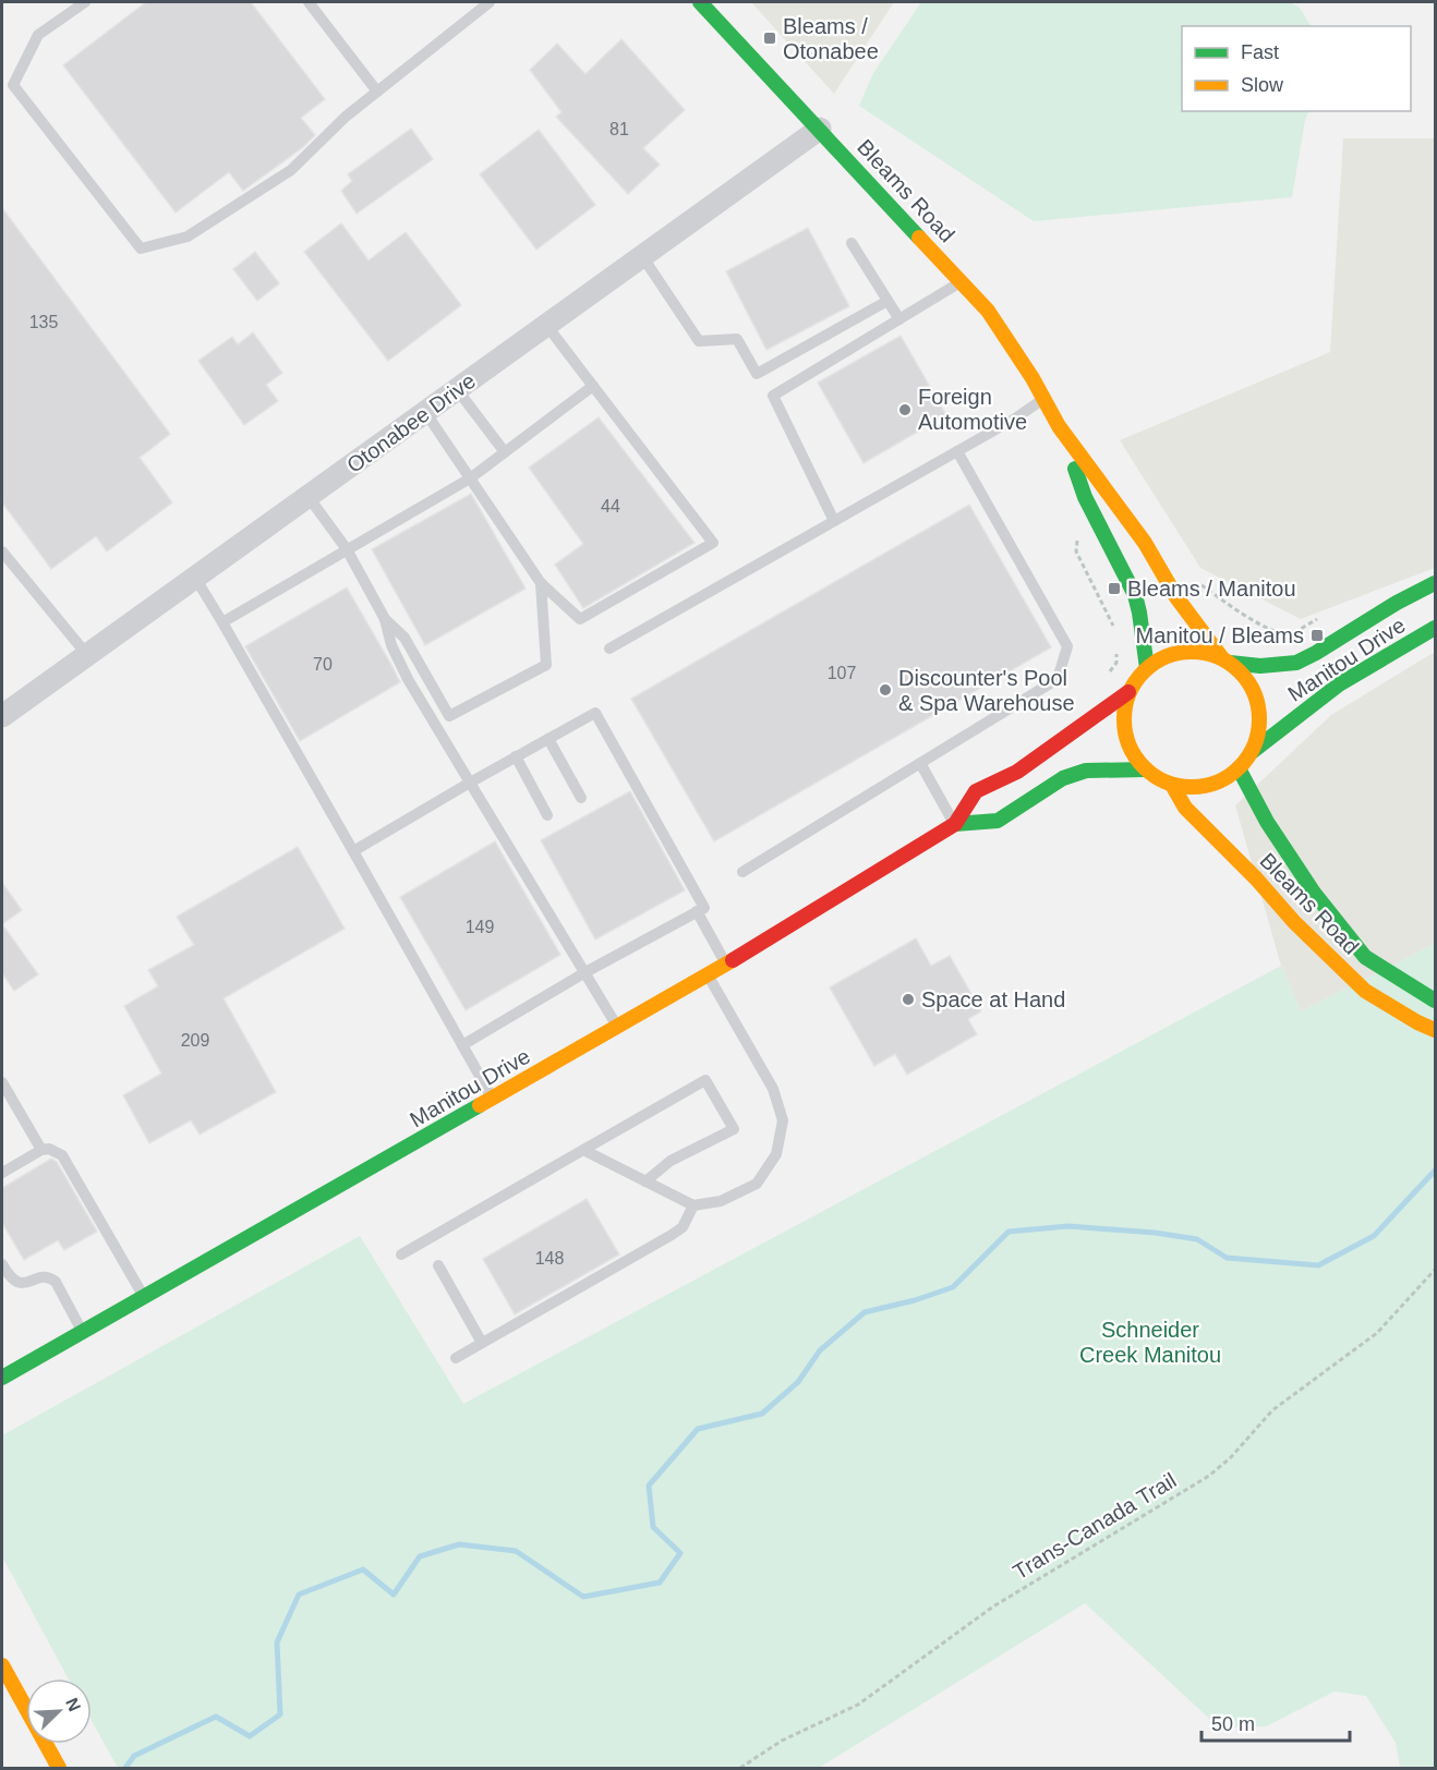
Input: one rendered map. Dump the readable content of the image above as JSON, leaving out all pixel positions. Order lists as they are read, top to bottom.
{
  "streets": {
    "main road": ["Bleams Road", "Manitou Drive"],
    "street": ["Otonabee Drive"],
    "path": ["Trans-Canada Trail"]
  },
  "crossings": [
    ["Bleams Road", "Otonabee Drive"],
    ["Bleams Road", "Manitou Drive"]
  ],
  "parks": ["Schneider Creek Manitou"],
  "places": {
    "transit": ["Bleams / Otonabee", "Bleams / Manitou", "Manitou / Bleams"],
    "other": ["Foreign Automotive", "Discounter's Pool & Spa Warehouse", "Space at Hand"]
  },
  "house_numbers": [
    "81",
    "135",
    "44",
    "70",
    "107",
    "149",
    "209",
    "148"
  ],
  "legend": ["Fast", "Slow"],
  "scale_bar": "50 m",
  "north": "top right"
}
